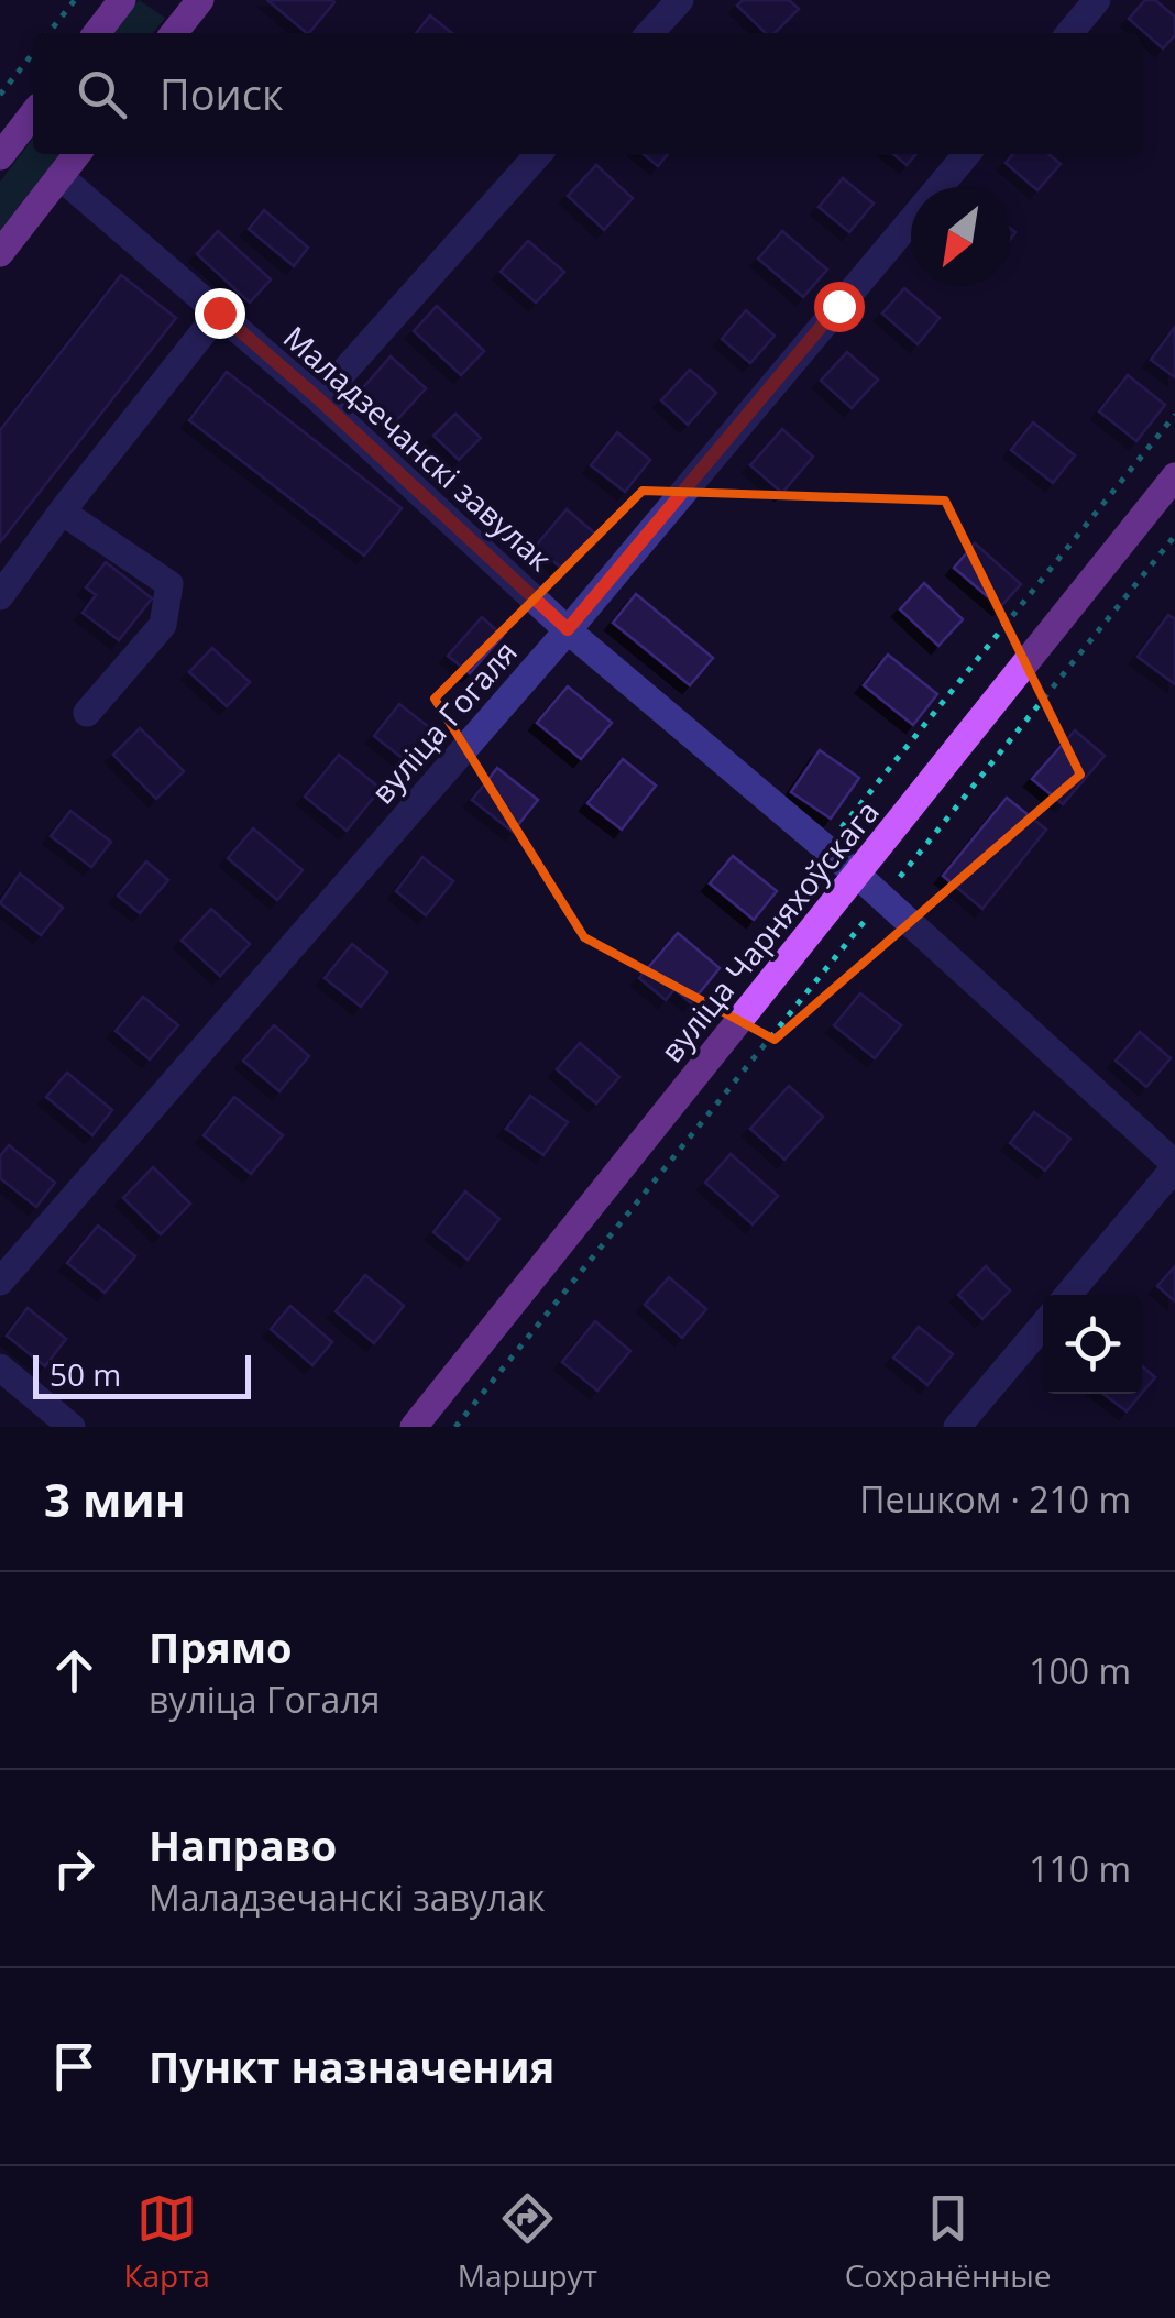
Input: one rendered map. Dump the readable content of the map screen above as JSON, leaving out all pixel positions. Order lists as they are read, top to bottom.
{
  "streets": {
    "main road": ["вуліца Чарняхоўскага"],
    "street": ["Маладзечанскі завулак", "вуліца Гогаля"]
  },
  "crossings": [
    ["Маладзечанскі завулак", "вуліца Гогаля"],
    ["Маладзечанскі завулак", "вуліца Чарняхоўскага"]
  ],
  "scale_bar": "50 m",
  "north": "bottom left",
  "page": {
    "search": "Поиск",
    "scale": "50 m",
    "heading": ["3 мин", "Пешком · 210 m"],
    "list": [
      ["Прямо", "вуліца Гогаля", "100 m"],
      ["Направо", "Маладзечанскі завулак", "110 m"],
      "Пункт назначения"
    ],
    "nav": ["Карта", "Маршрут", "Сохранённые"]
  }
}
